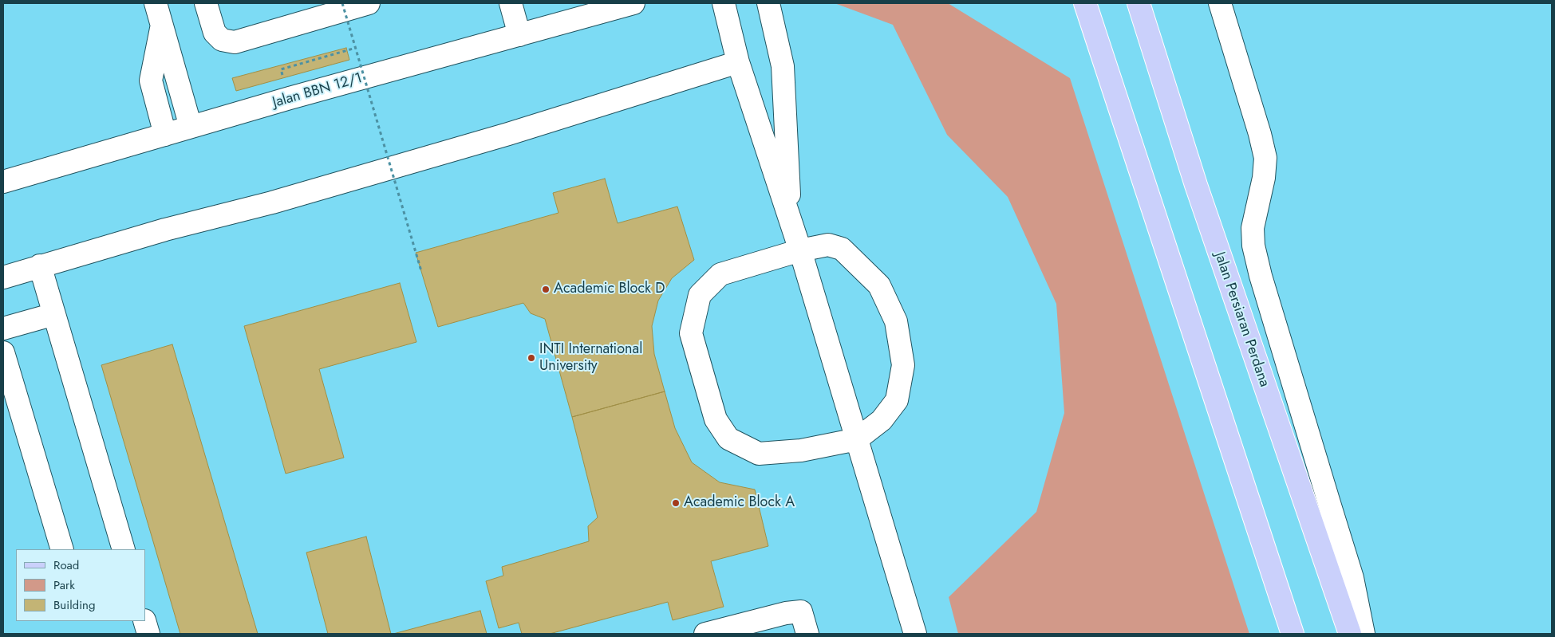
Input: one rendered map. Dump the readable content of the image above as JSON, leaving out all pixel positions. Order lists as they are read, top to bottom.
{
  "streets": {
    "main road": ["Jalan Persiaran Perdana"],
    "street": ["Jalan BBN 12/1"]
  },
  "places": ["Academic Block D", "INTI International University", "Academic Block A"],
  "legend": ["Road", "Park", "Building"]
}
